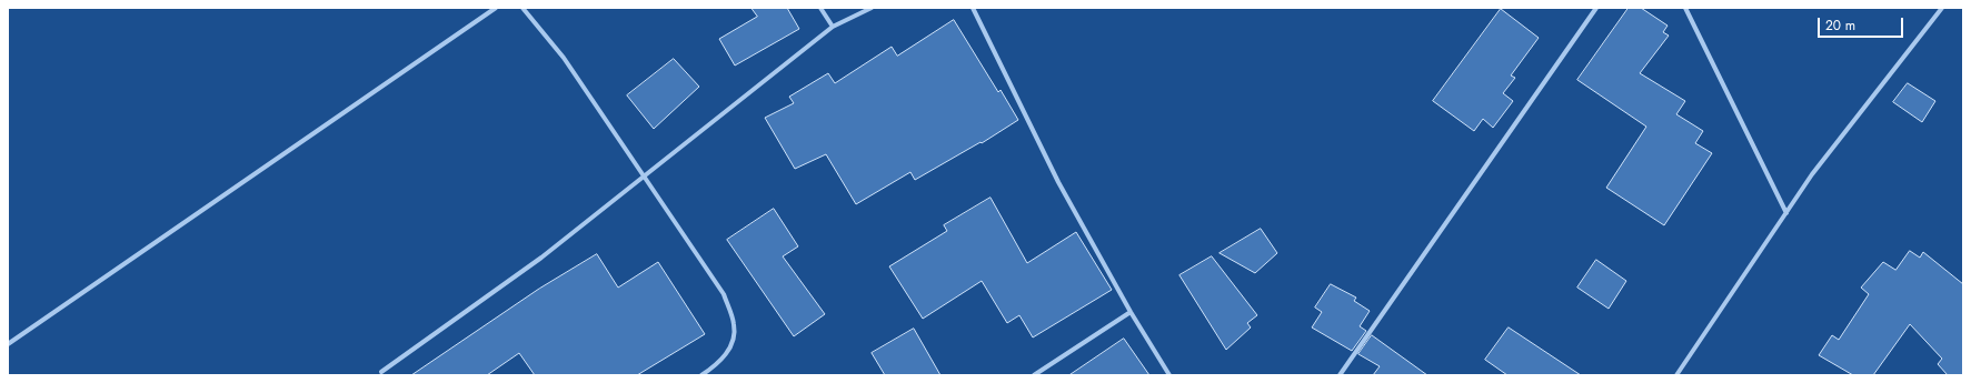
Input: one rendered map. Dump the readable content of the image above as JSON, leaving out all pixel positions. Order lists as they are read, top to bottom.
{
  "scale_bar": "20 m"
}
